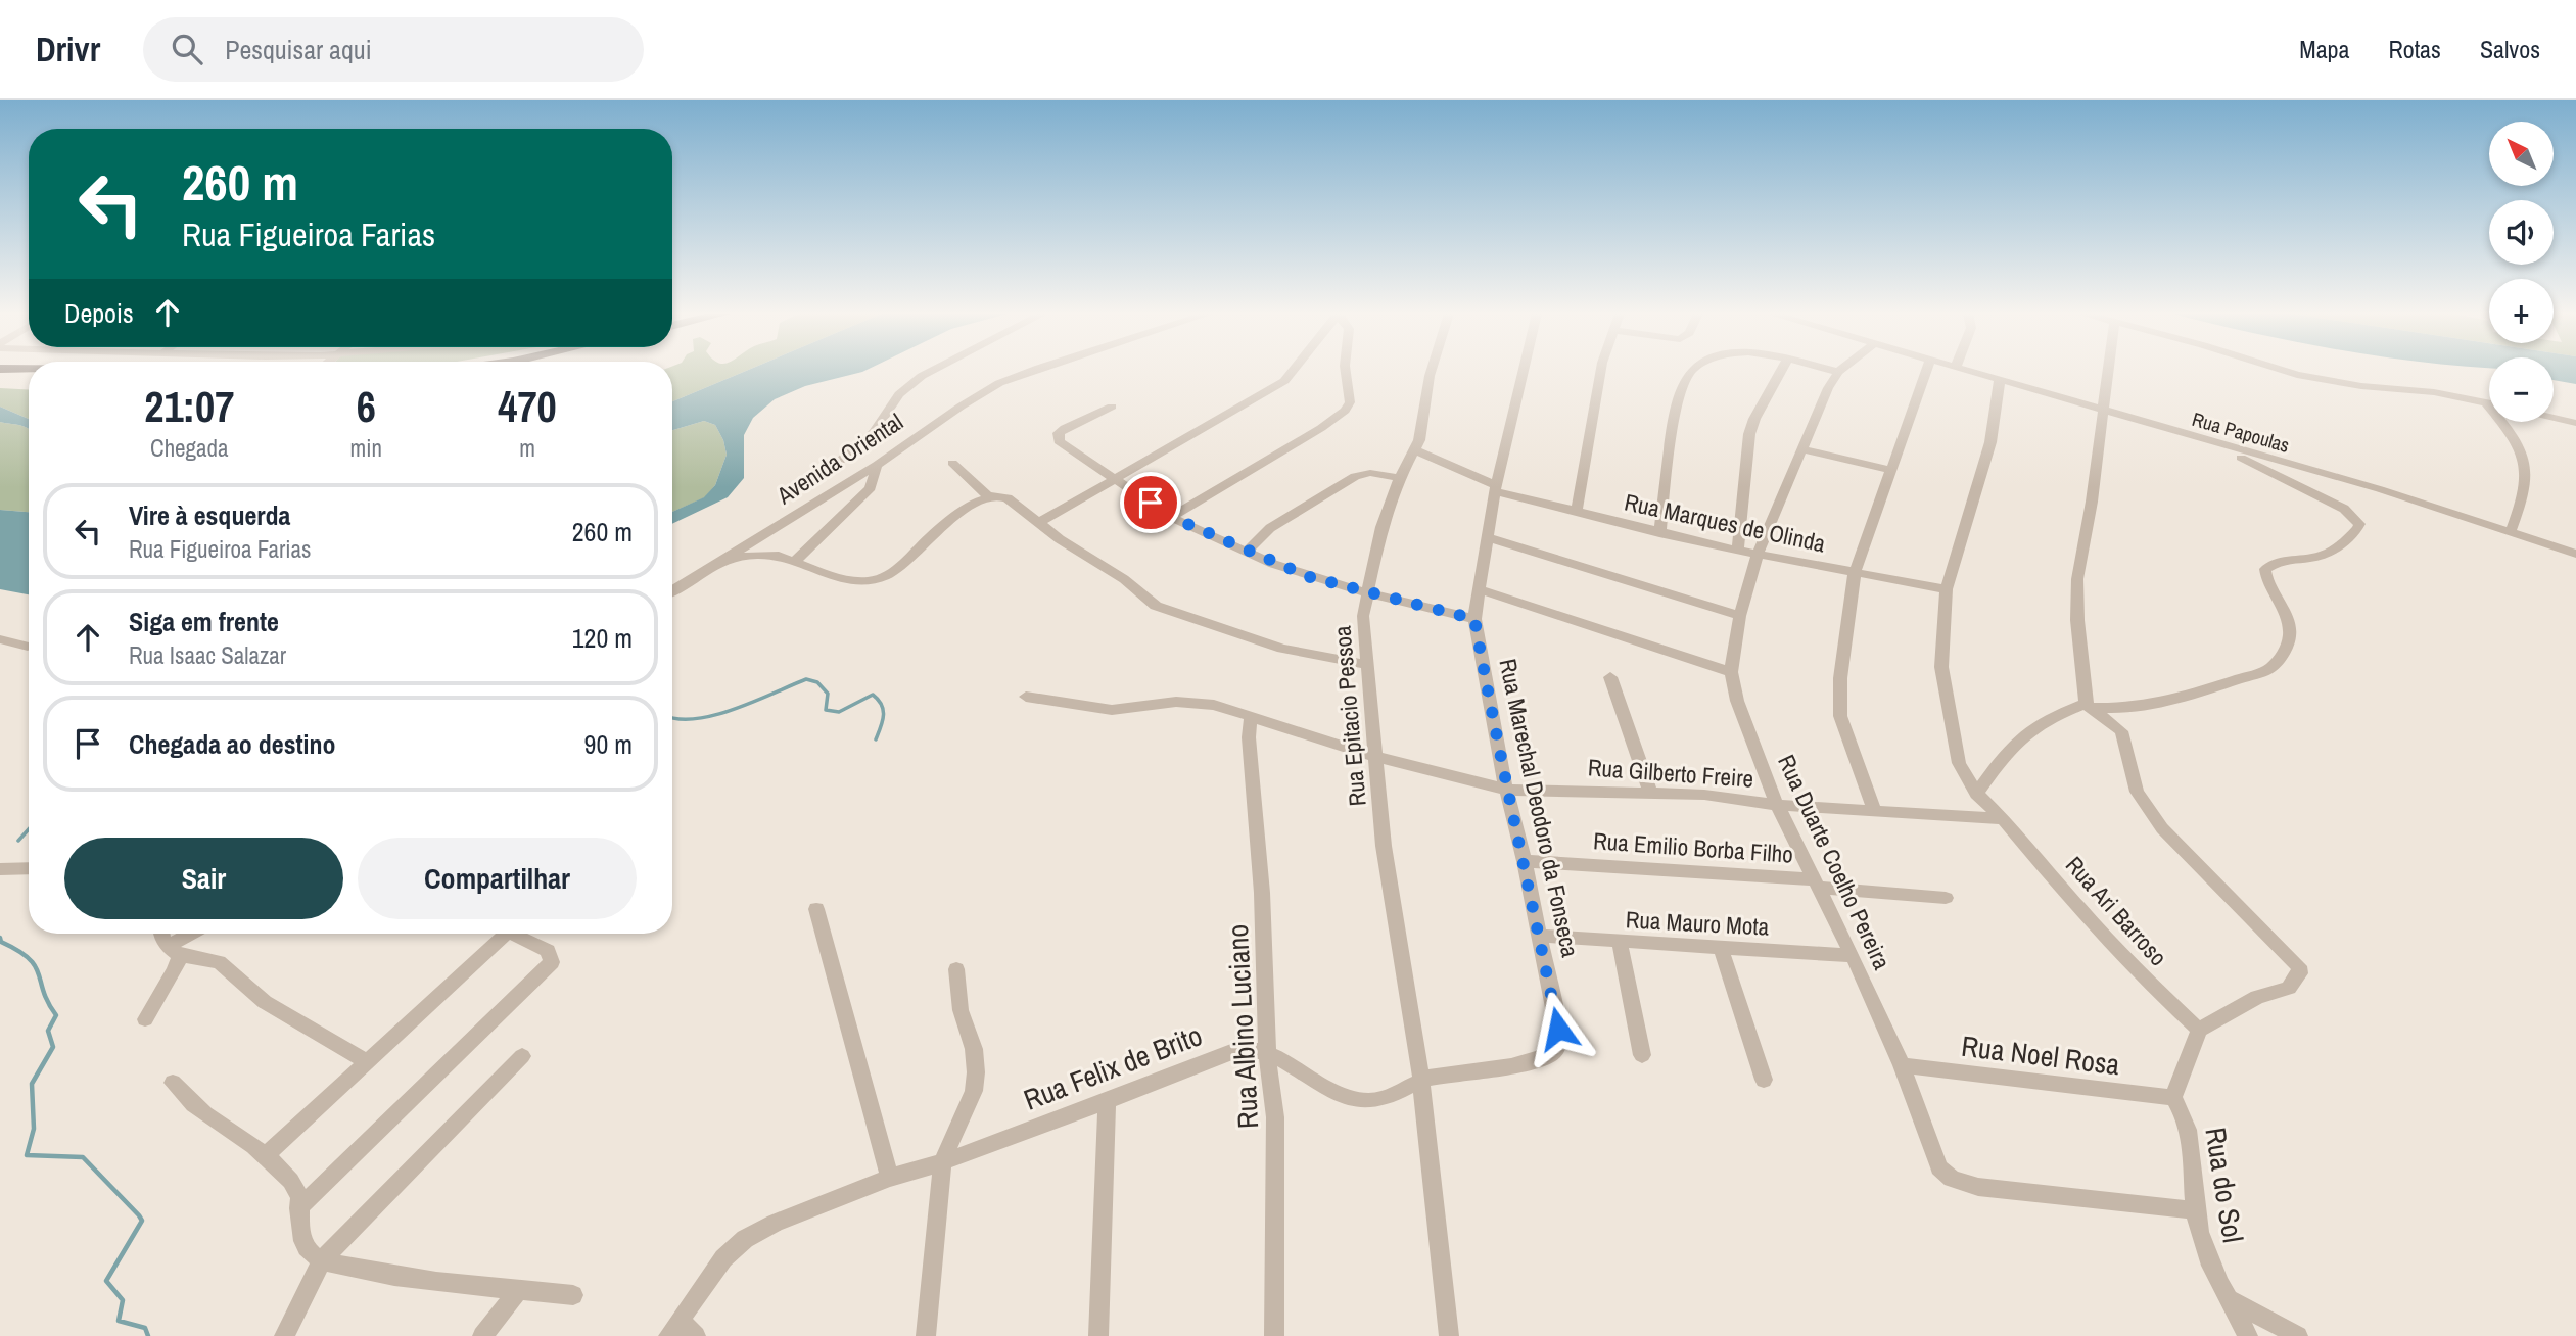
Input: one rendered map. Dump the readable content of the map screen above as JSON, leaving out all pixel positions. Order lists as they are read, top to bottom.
{
  "streets": {
    "street": [
      "Rua Papoulas",
      "Avenida Oriental",
      "Rua Marques de Olinda",
      "Rua Epitacio Pessoa",
      "Rua Gilberto Freire",
      "Rua Marechal Deodoro da Fonseca",
      "Rua Emilio Borba Filho",
      "Rua Duarte Coelho Pereira",
      "Rua Ari Barroso",
      "Rua Mauro Mota",
      "Rua Albino Luciano",
      "Rua Noel Rosa",
      "Rua Felix de Brito",
      "Rua do Sol"
    ]
  },
  "crossings": [
    ["Rua Papoulas", "Rua Ari Barroso"],
    ["Rua Marques de Olinda", "Rua Epitacio Pessoa"],
    ["Rua Marques de Olinda", "Rua Duarte Coelho Pereira"],
    ["Rua Marques de Olinda", "Rua Ari Barroso"],
    ["Rua Epitacio Pessoa", "Rua Gilberto Freire"],
    ["Rua Epitacio Pessoa", "Rua Marechal Deodoro da Fonseca"],
    ["Rua Epitacio Pessoa", "Rua Felix de Brito"],
    ["Rua Gilberto Freire", "Rua Marechal Deodoro da Fonseca"],
    ["Rua Gilberto Freire", "Rua Duarte Coelho Pereira"],
    ["Rua Gilberto Freire", "Rua Ari Barroso"],
    ["Rua Gilberto Freire", "Rua Albino Luciano"],
    ["Rua Marechal Deodoro da Fonseca", "Rua Emilio Borba Filho"],
    ["Rua Marechal Deodoro da Fonseca", "Rua Mauro Mota"],
    ["Rua Marechal Deodoro da Fonseca", "Rua Felix de Brito"],
    ["Rua Emilio Borba Filho", "Rua Duarte Coelho Pereira"],
    ["Rua Duarte Coelho Pereira", "Rua Mauro Mota"],
    ["Rua Duarte Coelho Pereira", "Rua Noel Rosa"],
    ["Rua Duarte Coelho Pereira", "Rua do Sol"],
    ["Rua Albino Luciano", "Rua Felix de Brito"],
    ["Rua Noel Rosa", "Rua do Sol"]
  ],
  "north": "top left",
  "page": {
    "header": "Drivr",
    "search": "Pesquisar aqui",
    "nav": ["Mapa", "Rotas", "Salvos"],
    "map_buttons": ["+", "−"],
    "turn": ["260 m", "Rua Figueiroa Farias"],
    "then": "Depois",
    "eta": [
      "21:07",
      "Chegada",
      "6",
      "min",
      "470",
      "m"
    ],
    "list": [
      {
        "name": "Vire à esquerda",
        "note": "Rua Figueiroa Farias",
        "value": "260 m"
      },
      {
        "name": "Siga em frente",
        "note": "Rua Isaac Salazar",
        "value": "120 m"
      },
      {
        "name": "Chegada ao destino",
        "value": "90 m"
      }
    ],
    "buttons": ["Sair", "Compartilhar"]
  }
}
